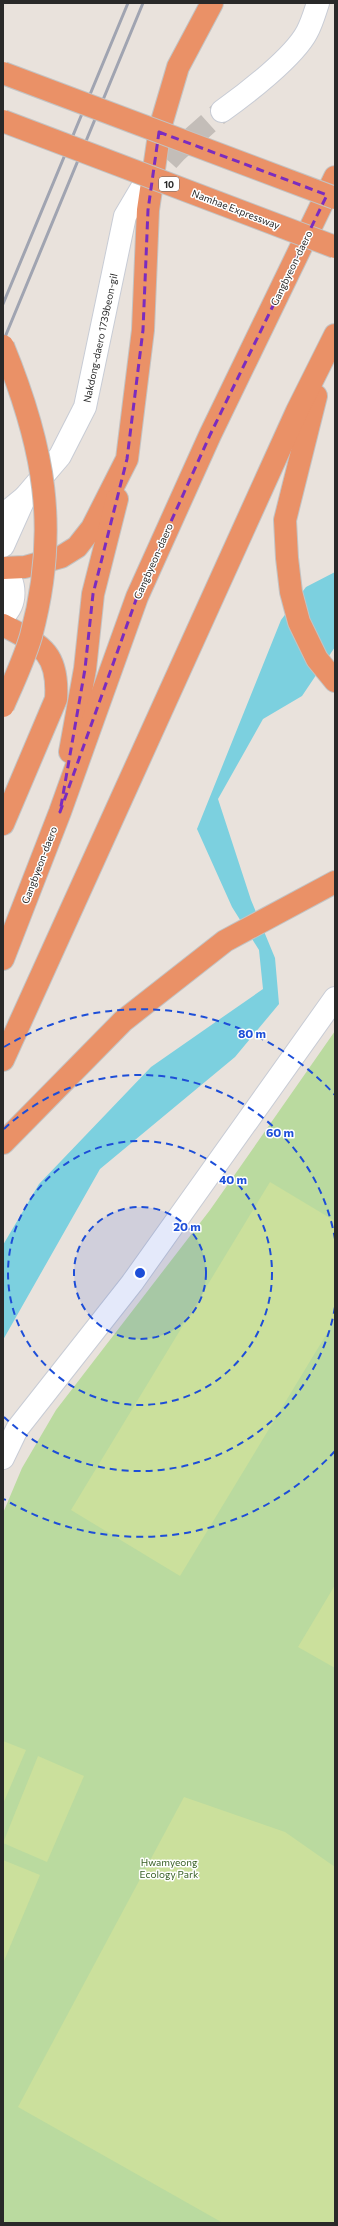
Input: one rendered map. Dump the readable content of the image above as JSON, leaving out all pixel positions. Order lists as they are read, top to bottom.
{
  "streets": {
    "highway": ["10", "Namhae Expressway", "Gangbyeon-daero"],
    "street": ["Nakdong-daero 1739beon-gil"]
  },
  "parks": ["Hwamyeong Ecology Park"],
  "rings": [
    "80 m",
    "60 m",
    "40 m",
    "20 m"
  ]
}
